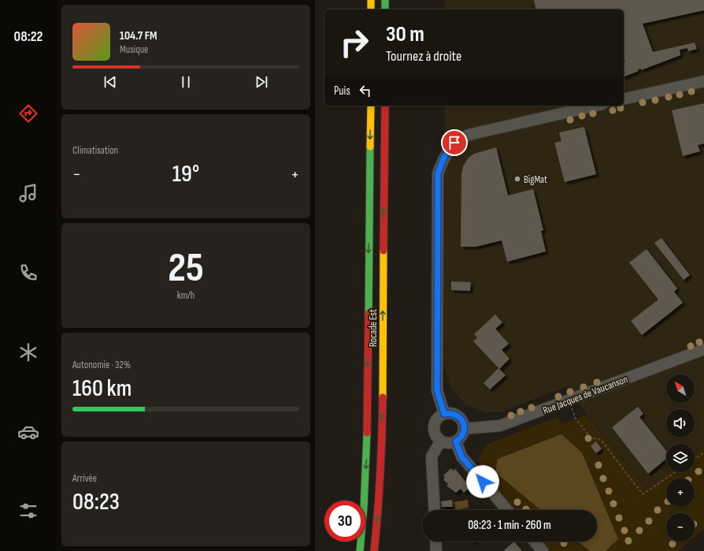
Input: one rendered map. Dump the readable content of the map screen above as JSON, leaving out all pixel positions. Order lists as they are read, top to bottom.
{
  "streets": {
    "highway": ["Rocade Est"],
    "street": ["Rue Jacques de Vaucanson"]
  },
  "places": ["BigMat"],
  "north": "top left",
  "page": {
    "tabs": "08:22",
    "turn": ["30 m", "Tournez à droite"],
    "song": ["104.7 FM", "Musique"],
    "then": "Puis",
    "tile": [
      "Climatisation",
      ["25", "km/h"],
      ["Autonomie · 32%", "160 km"],
      ["Arrivée", "08:23"]
    ],
    "heat": ["−", "19°", "+"],
    "map_buttons": ["+", "−"],
    "limit": "30",
    "trip": "08:23 · 1 min · 260 m"
  }
}
